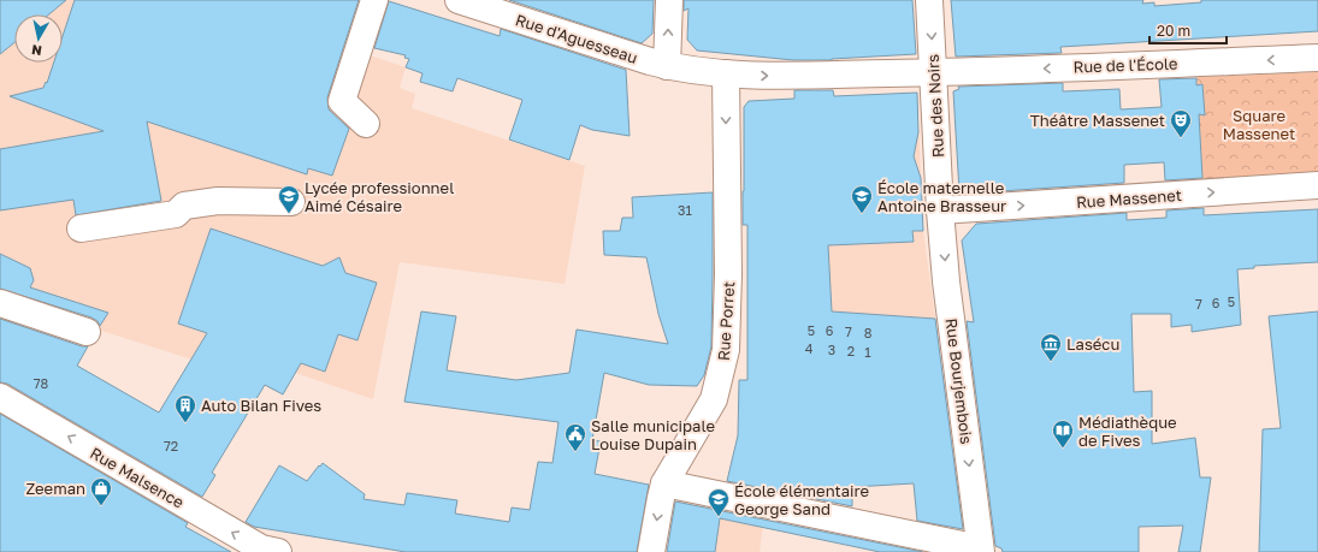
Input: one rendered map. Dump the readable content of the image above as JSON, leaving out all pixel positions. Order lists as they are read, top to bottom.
{
  "streets": {
    "street": [
      "Rue d'Aguesseau",
      "Rue de l'École",
      "Rue des Noirs",
      "Rue Massenet",
      "Rue Porret",
      "Rue Bourjembois",
      "Rue Malsence"
    ]
  },
  "crossings": [
    ["Rue de l'École", "Rue des Noirs"],
    ["Rue des Noirs", "Rue Massenet"],
    ["Rue des Noirs", "Rue Bourjembois"],
    ["Rue Massenet", "Rue Bourjembois"]
  ],
  "one_way": [
    "Rue de l'École",
    "Rue Massenet",
    "Rue Porret",
    "Rue Bourjembois",
    "Rue Malsence"
  ],
  "parks": ["Square Massenet"],
  "places": {
    "theatre": ["Théâtre Massenet"],
    "school or university": ["Lycée professionnel Aimé Césaire", "École maternelle Antoine Brasseur", "École élémentaire George Sand"],
    "museum": ["Lasécu"],
    "building": ["Auto Bilan Fives"],
    "library": ["Médiathèque de Fives"],
    "public building": ["Salle municipale Louise Dupain"],
    "shop": ["Zeeman"]
  },
  "house_numbers": [
    "31",
    "5",
    "6",
    "7",
    "5",
    "6",
    "7",
    "8",
    "4",
    "3",
    "2",
    "1",
    "78",
    "72"
  ],
  "scale_bar": "20 m",
  "north": "bottom"
}
